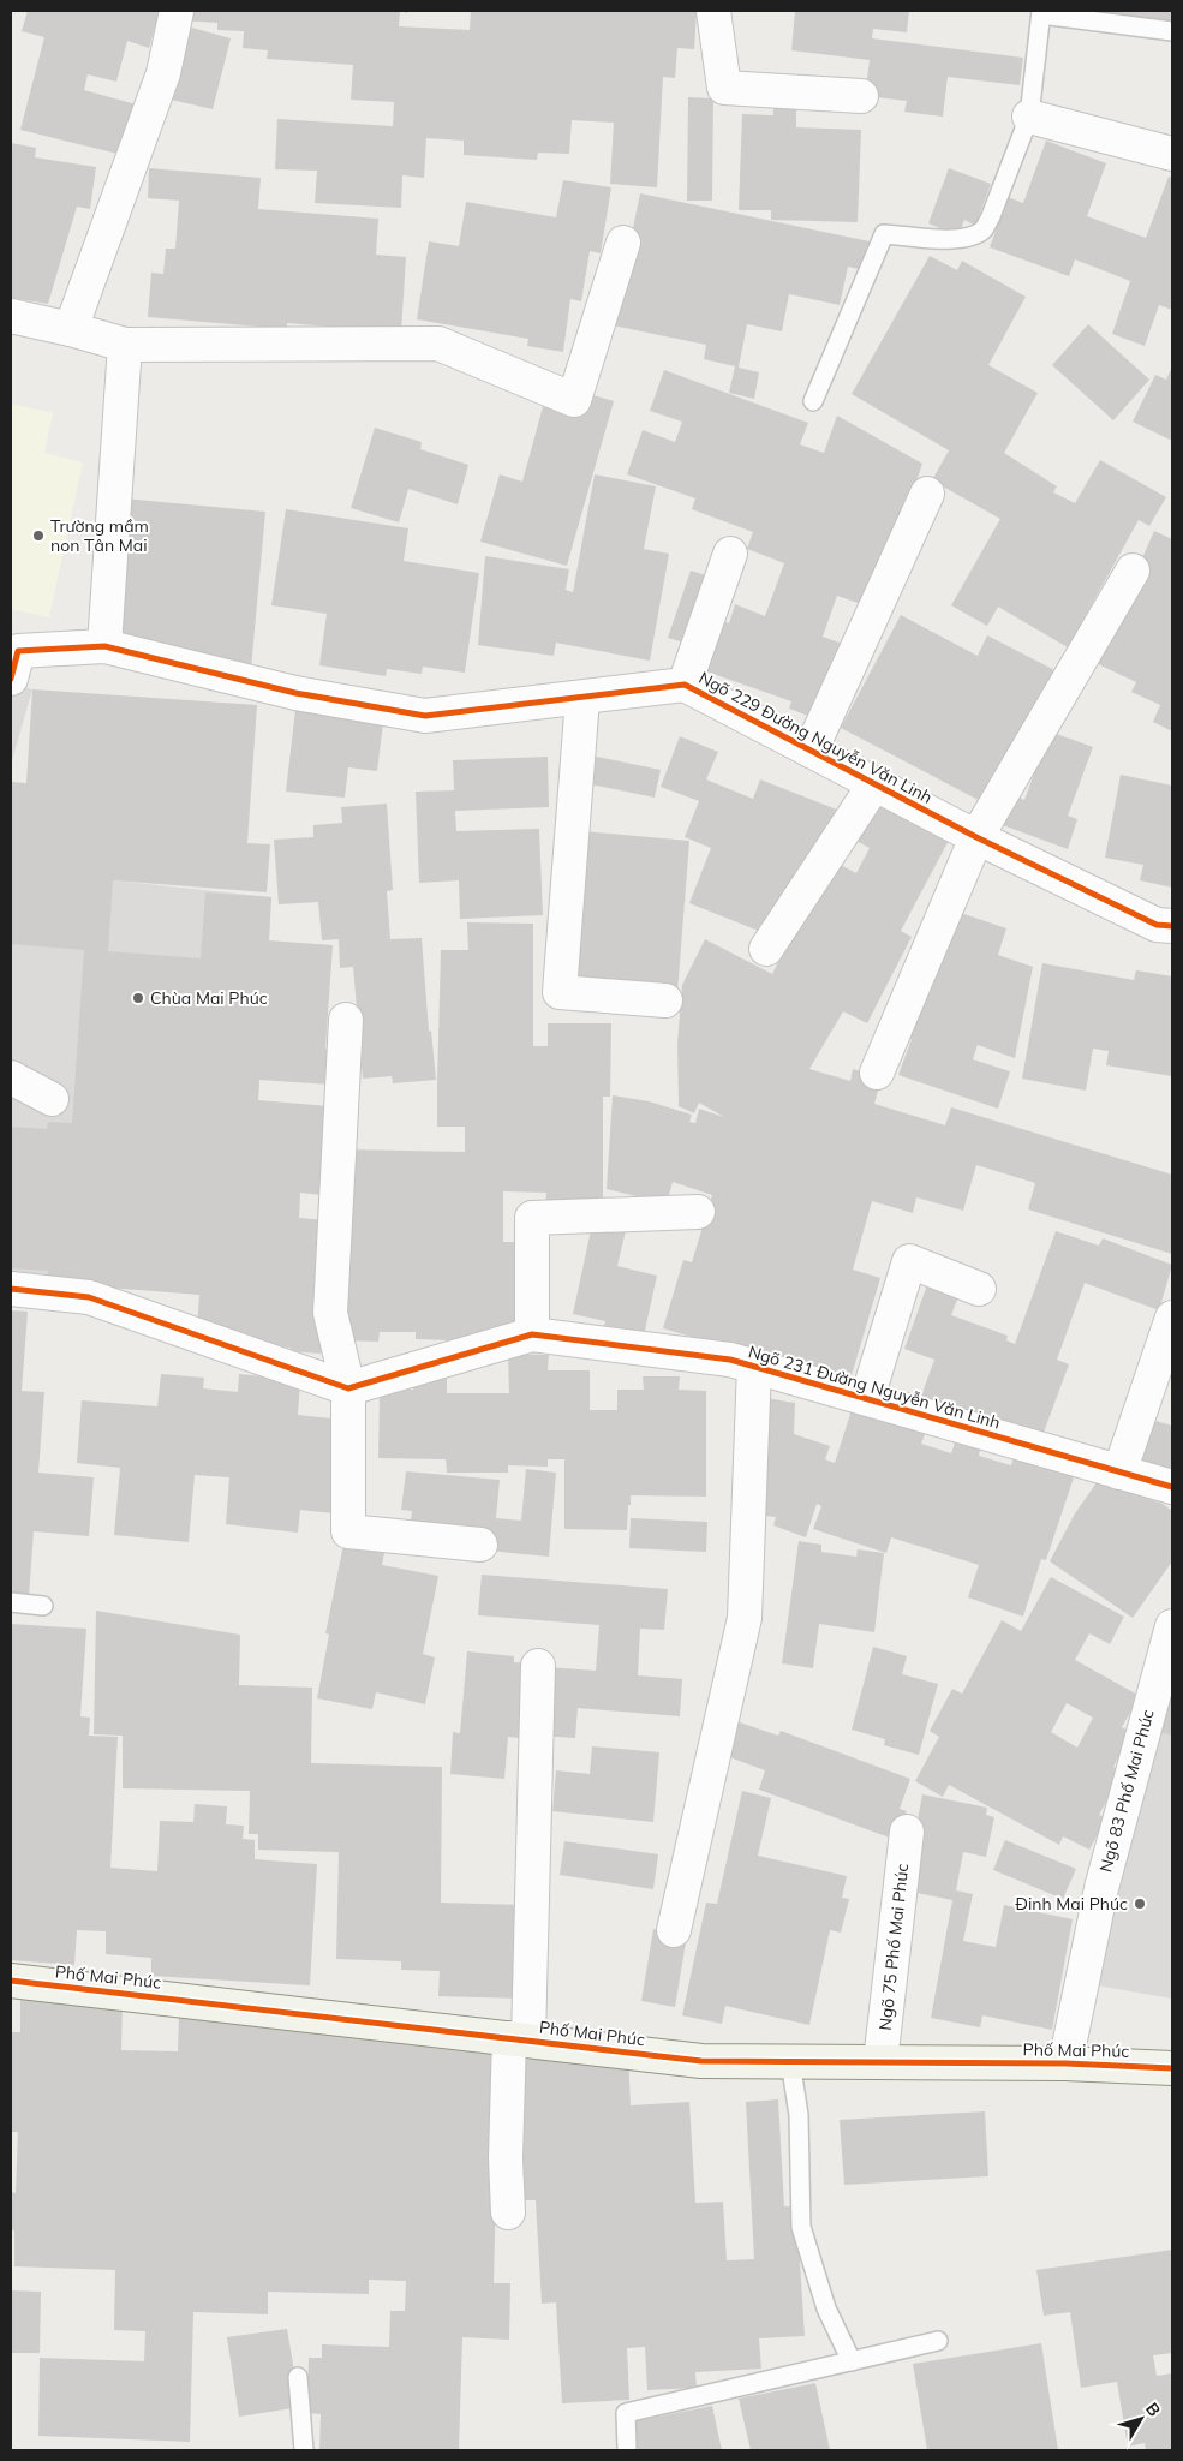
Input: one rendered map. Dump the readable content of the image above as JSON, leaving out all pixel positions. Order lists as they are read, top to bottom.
{
  "streets": {
    "street": [
      "Ngõ 229 Đường Nguyễn Văn Linh",
      "Ngõ 231 Đường Nguyễn Văn Linh",
      "Ngõ 83 Phố Mai Phúc",
      "Ngõ 75 Phố Mai Phúc",
      "Phố Mai Phúc"
    ]
  },
  "crossings": [
    ["Ngõ 83 Phố Mai Phúc", "Phố Mai Phúc"],
    ["Ngõ 75 Phố Mai Phúc", "Phố Mai Phúc"]
  ],
  "places": ["Trường mầm non Tân Mai", "Chùa Mai Phúc", "Đinh Mai Phúc"],
  "north": "top right"
}
